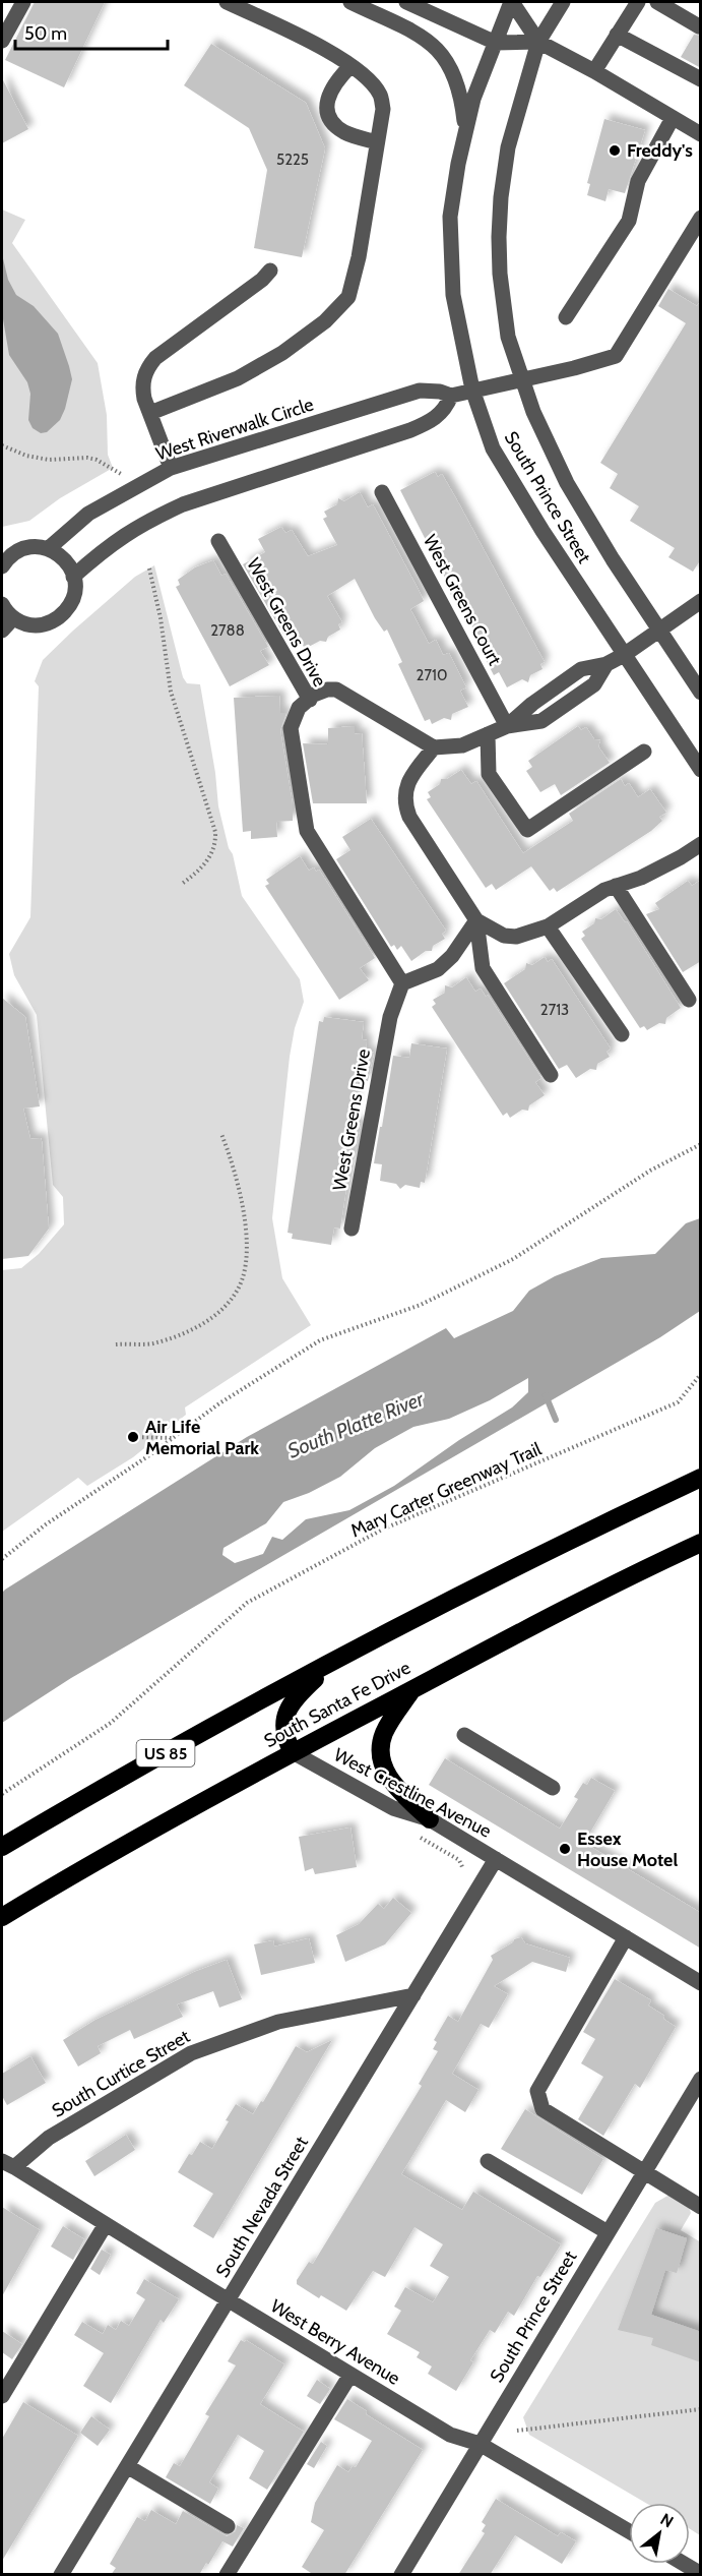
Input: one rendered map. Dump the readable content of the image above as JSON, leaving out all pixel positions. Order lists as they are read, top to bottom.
{
  "streets": {
    "highway": ["South Santa Fe Drive", "US 85"],
    "street": [
      "West Riverwalk Circle",
      "South Prince Street",
      "West Greens Court",
      "West Greens Drive",
      "West Crestline Avenue",
      "South Curtice Street",
      "South Nevada Street",
      "West Berry Avenue"
    ],
    "path": ["Mary Carter Greenway Trail"]
  },
  "crossings": [
    ["West Riverwalk Circle", "South Prince Street"],
    ["South Prince Street", "West Berry Avenue"],
    ["South Santa Fe Drive", "West Crestline Avenue"],
    ["West Crestline Avenue", "South Nevada Street"],
    ["South Curtice Street", "South Nevada Street"],
    ["South Curtice Street", "West Berry Avenue"],
    ["South Nevada Street", "West Berry Avenue"]
  ],
  "water": ["South Platte River"],
  "places": ["Freddy's", "Air Life Memorial Park", "Essex House Motel"],
  "house_numbers": [
    "5225",
    "2788",
    "2710",
    "2713"
  ],
  "scale_bar": "50 m",
  "north": "top right"
}
